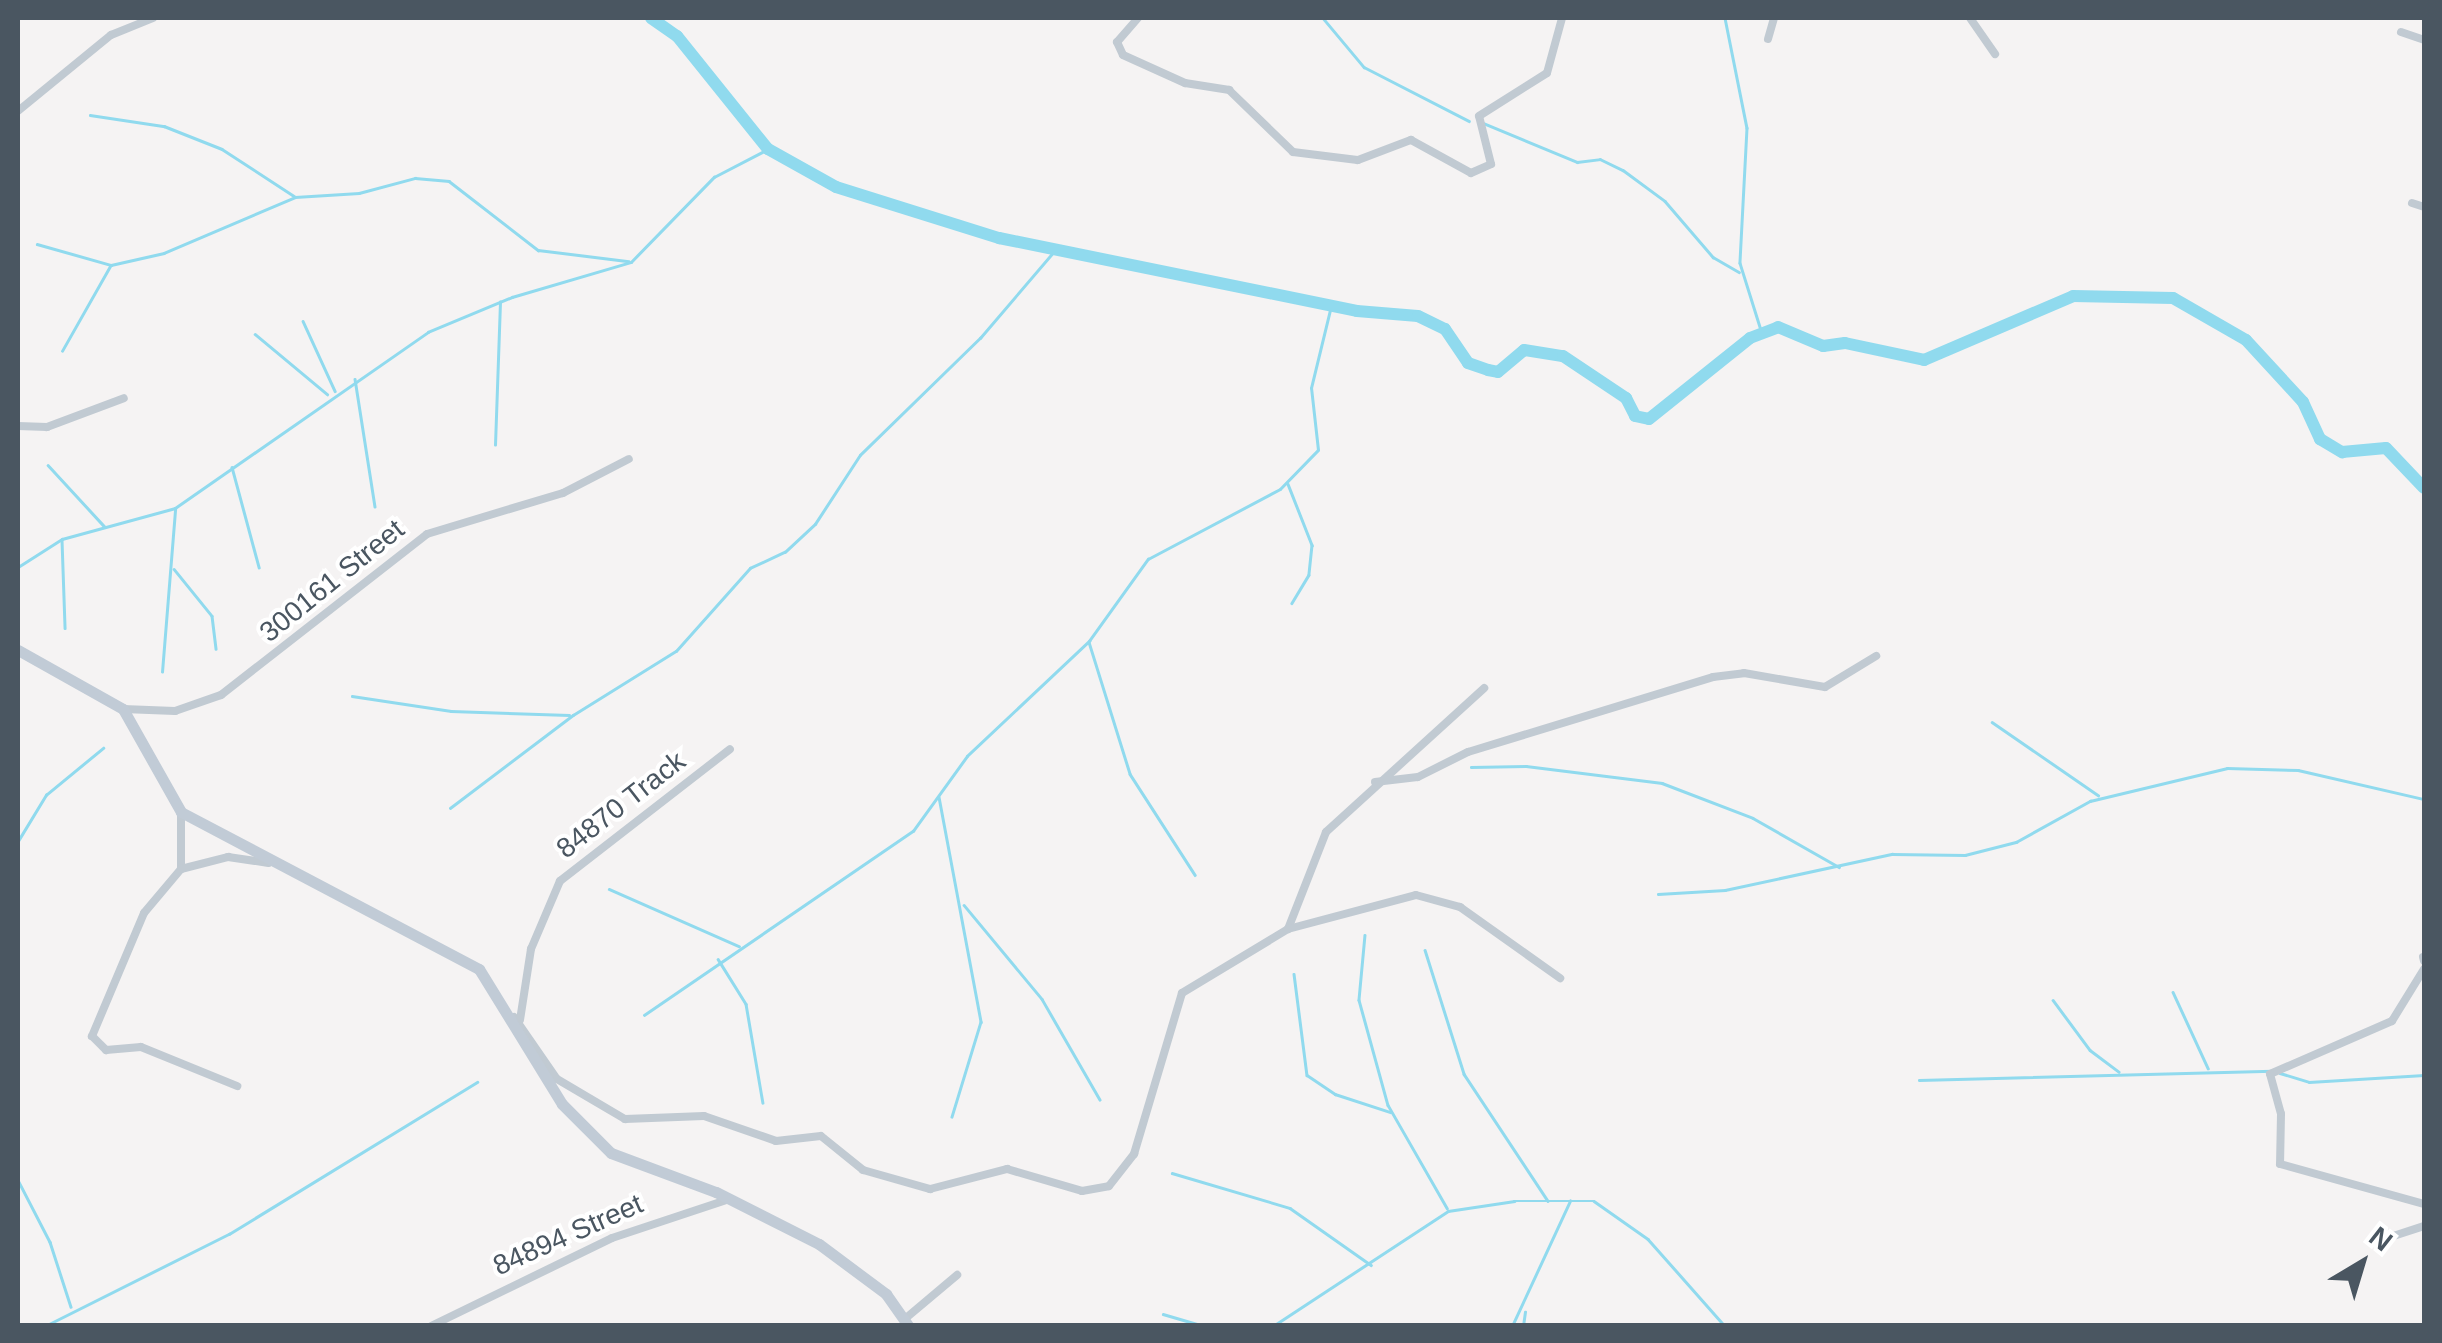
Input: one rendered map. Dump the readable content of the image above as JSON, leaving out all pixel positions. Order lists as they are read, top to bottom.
{
  "streets": {
    "street": ["300161 Street", "84870 Track", "84894 Street"]
  },
  "north": "top right"
}
